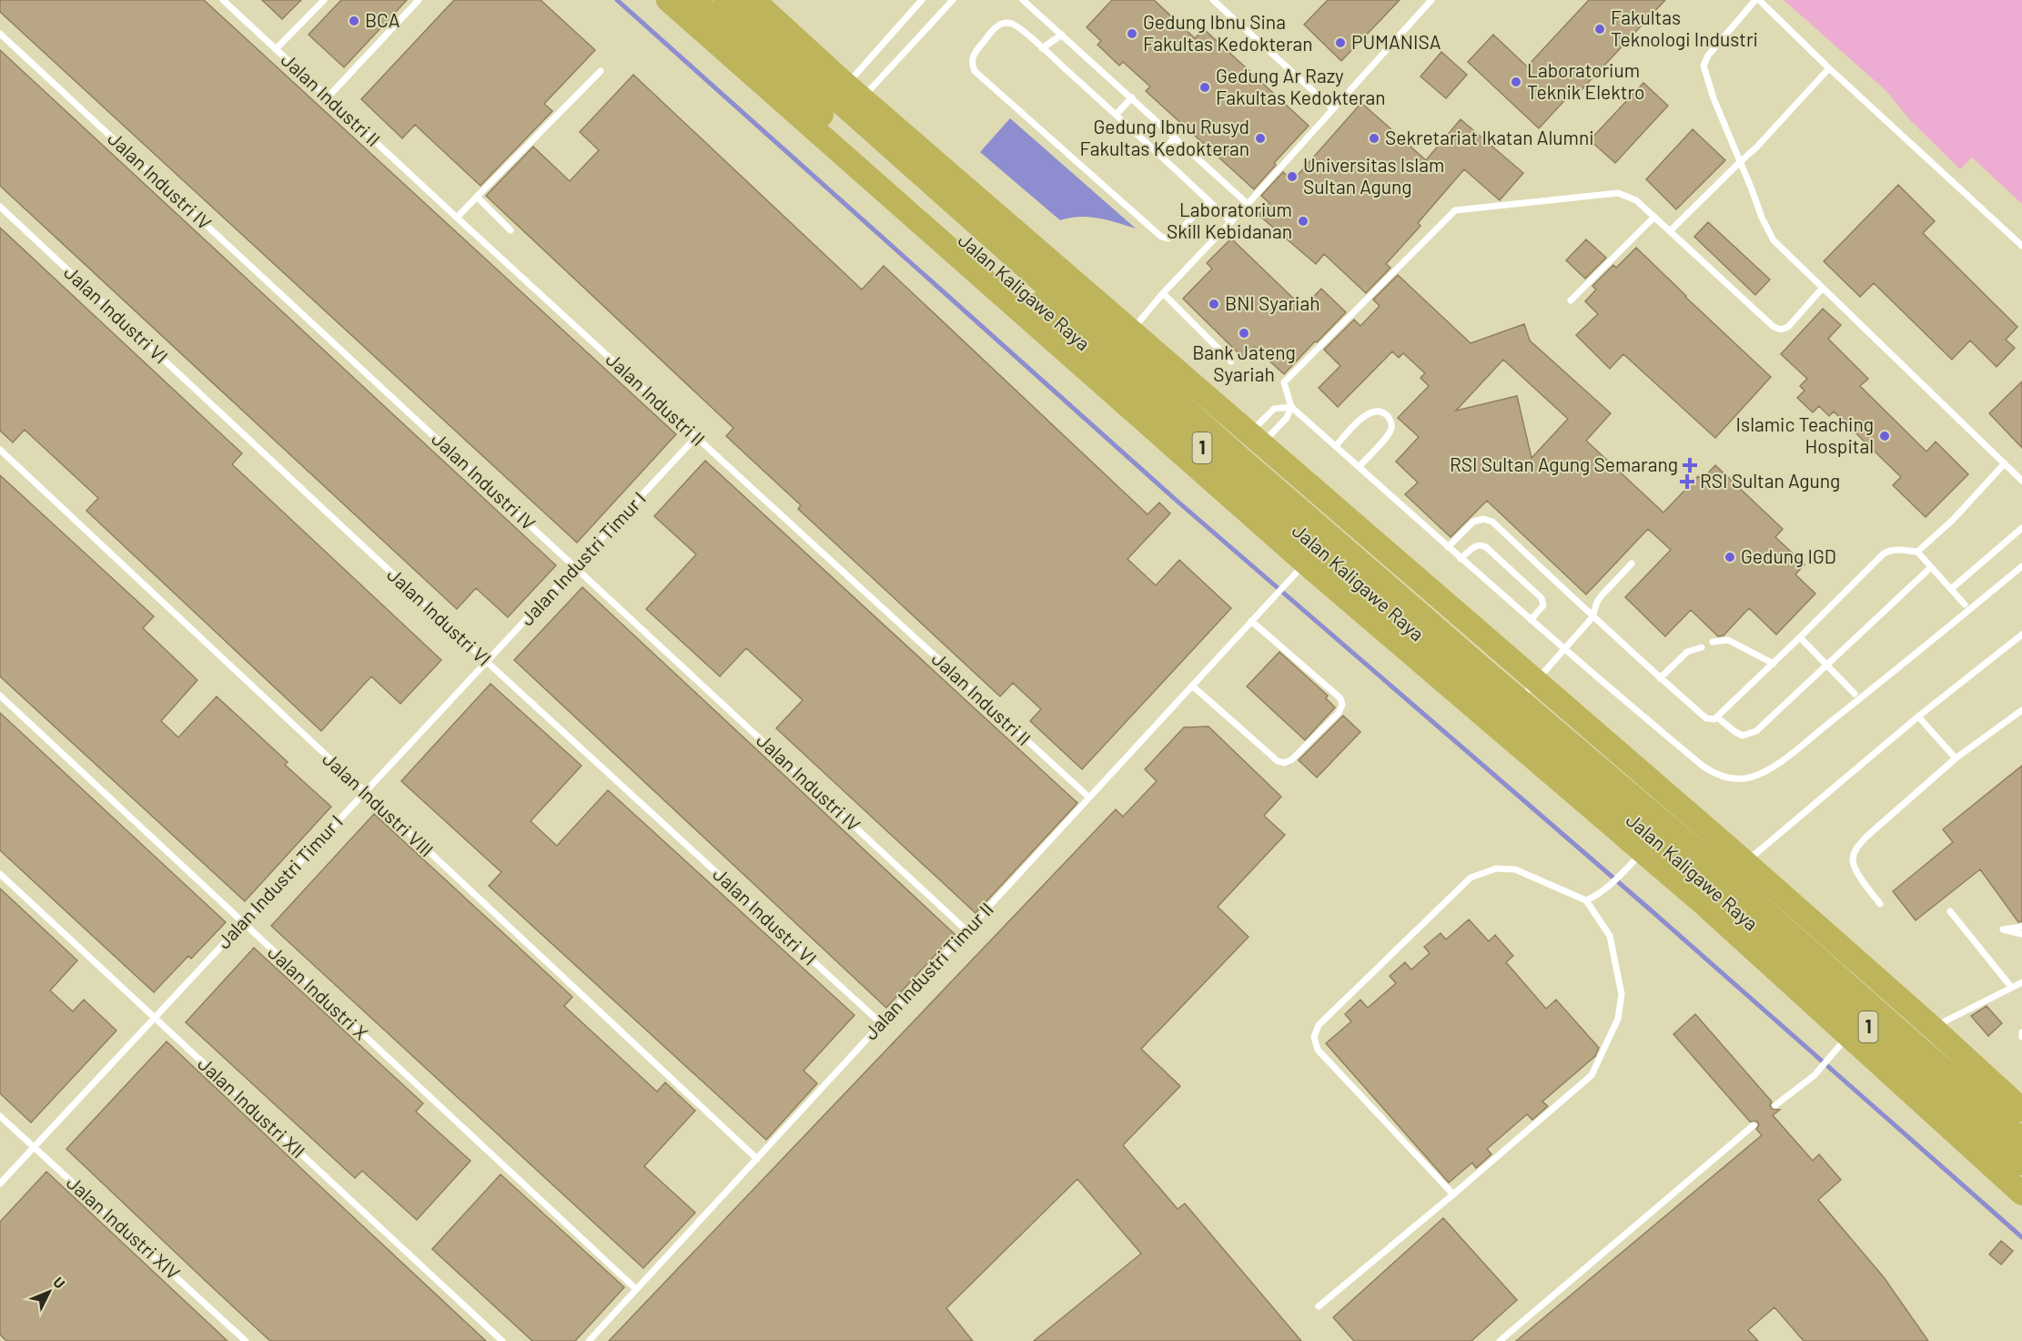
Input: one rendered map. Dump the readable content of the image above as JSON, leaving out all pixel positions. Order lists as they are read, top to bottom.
{
  "streets": {
    "highway": ["Jalan Kaligawe Raya", "1"],
    "lane": [
      "Jalan Industri II",
      "Jalan Industri IV",
      "Jalan Industri VI",
      "Jalan Industri Timur I",
      "Jalan Industri VIII",
      "Jalan Industri Timur II",
      "Jalan Industri X",
      "Jalan Industri XII",
      "Jalan Industri XIV"
    ]
  },
  "crossings": [
    ["Jalan Industri II", "Jalan Industri Timur I"],
    ["Jalan Industri II", "Jalan Industri Timur II"],
    ["Jalan Industri IV", "Jalan Industri Timur I"],
    ["Jalan Industri IV", "Jalan Industri Timur II"],
    ["Jalan Industri VI", "Jalan Industri Timur I"],
    ["Jalan Industri VI", "Jalan Industri Timur II"],
    ["Jalan Industri Timur I", "Jalan Industri VIII"],
    ["Jalan Industri Timur I", "Jalan Industri X"],
    ["Jalan Industri Timur I", "Jalan Industri XII"],
    ["Jalan Industri Timur I", "Jalan Industri XIV"],
    ["Jalan Industri VIII", "Jalan Industri Timur II"],
    ["Jalan Industri Timur II", "Jalan Industri X"]
  ],
  "places": {
    "other": [
      "BCA",
      "Fakultas Teknologi Industri",
      "Gedung Ibnu Sina Fakultas Kedokteran",
      "PUMANISA",
      "Laboratorium Teknik Elektro",
      "Gedung Ar Razy Fakultas Kedokteran",
      "Gedung Ibnu Rusyd Fakultas Kedokteran",
      "Sekretariat Ikatan Alumni",
      "Universitas Islam Sultan Agung",
      "Laboratorium Skill Kebidanan",
      "BNI Syariah",
      "Bank Jateng Syariah",
      "Islamic Teaching Hospital",
      "Gedung IGD"
    ],
    "health": ["RSI Sultan Agung Semarang", "RSI Sultan Agung"]
  },
  "north": "top right"
}
